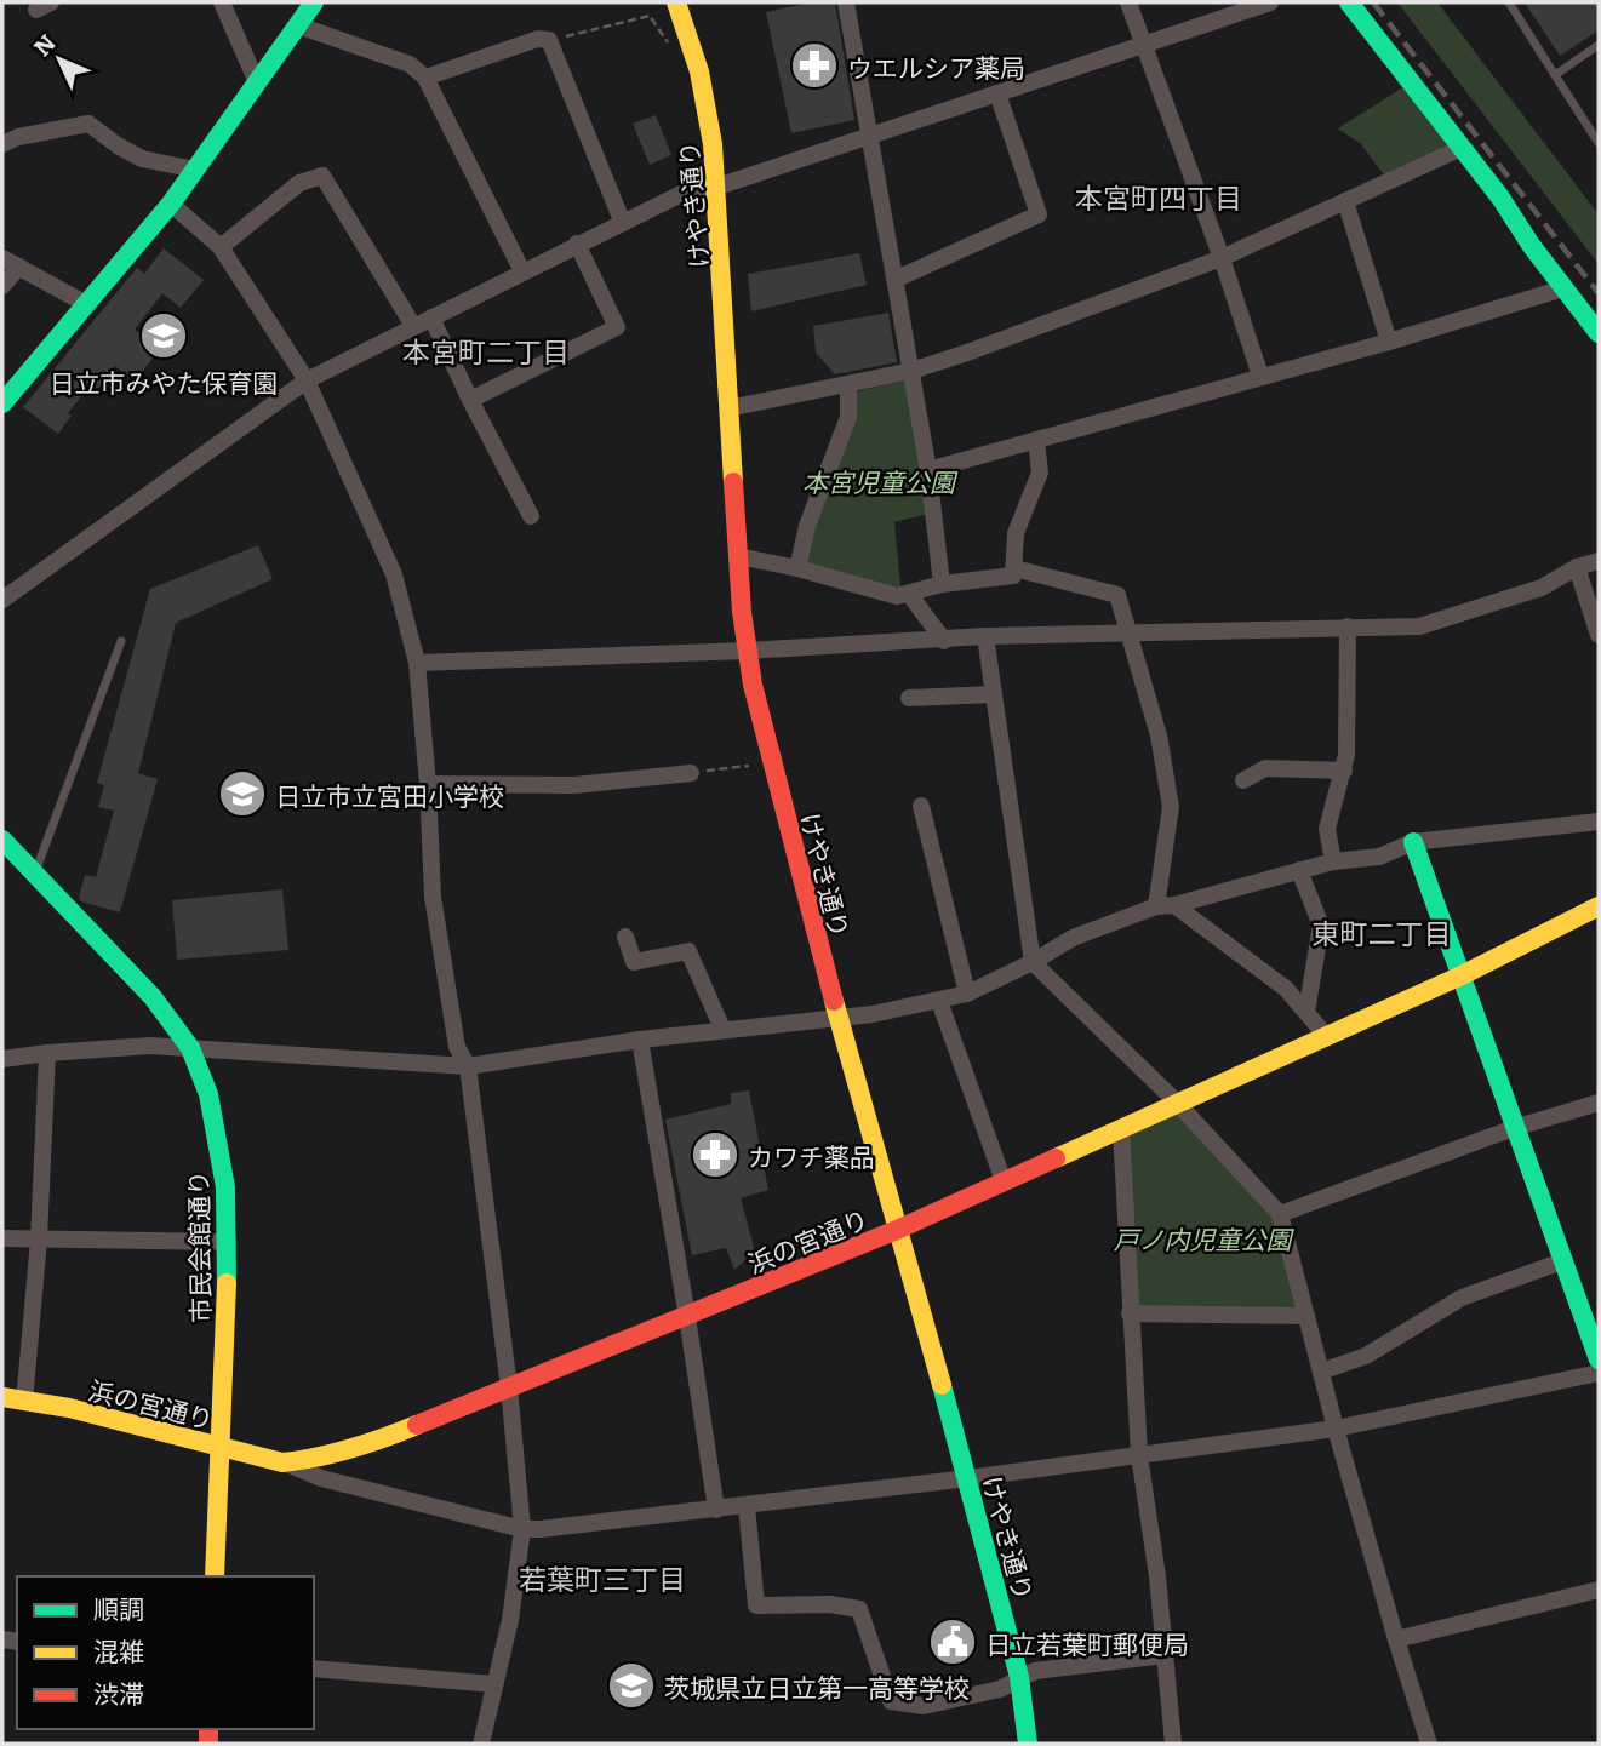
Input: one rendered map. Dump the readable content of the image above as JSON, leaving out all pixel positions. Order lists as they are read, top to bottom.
{
  "streets": {
    "street": ["けやき通り", "浜の宮通り", "市民会館通り"]
  },
  "crossings": [
    ["けやき通り", "浜の宮通り"],
    ["浜の宮通り", "市民会館通り"]
  ],
  "districts": [
    "本宮町四丁目",
    "本宮町二丁目",
    "東町二丁目",
    "若葉町三丁目"
  ],
  "parks": ["本宮児童公園", "戸ノ内児童公園"],
  "places": {
    "pharmacy": ["ウエルシア薬局", "カワチ薬品"],
    "school or university": ["日立市みやた保育園", "日立市立宮田小学校", "茨城県立日立第一高等学校"],
    "public building": ["日立若葉町郵便局"]
  },
  "legend": ["順調", "混雑", "渋滞"],
  "north": "top left"
}
